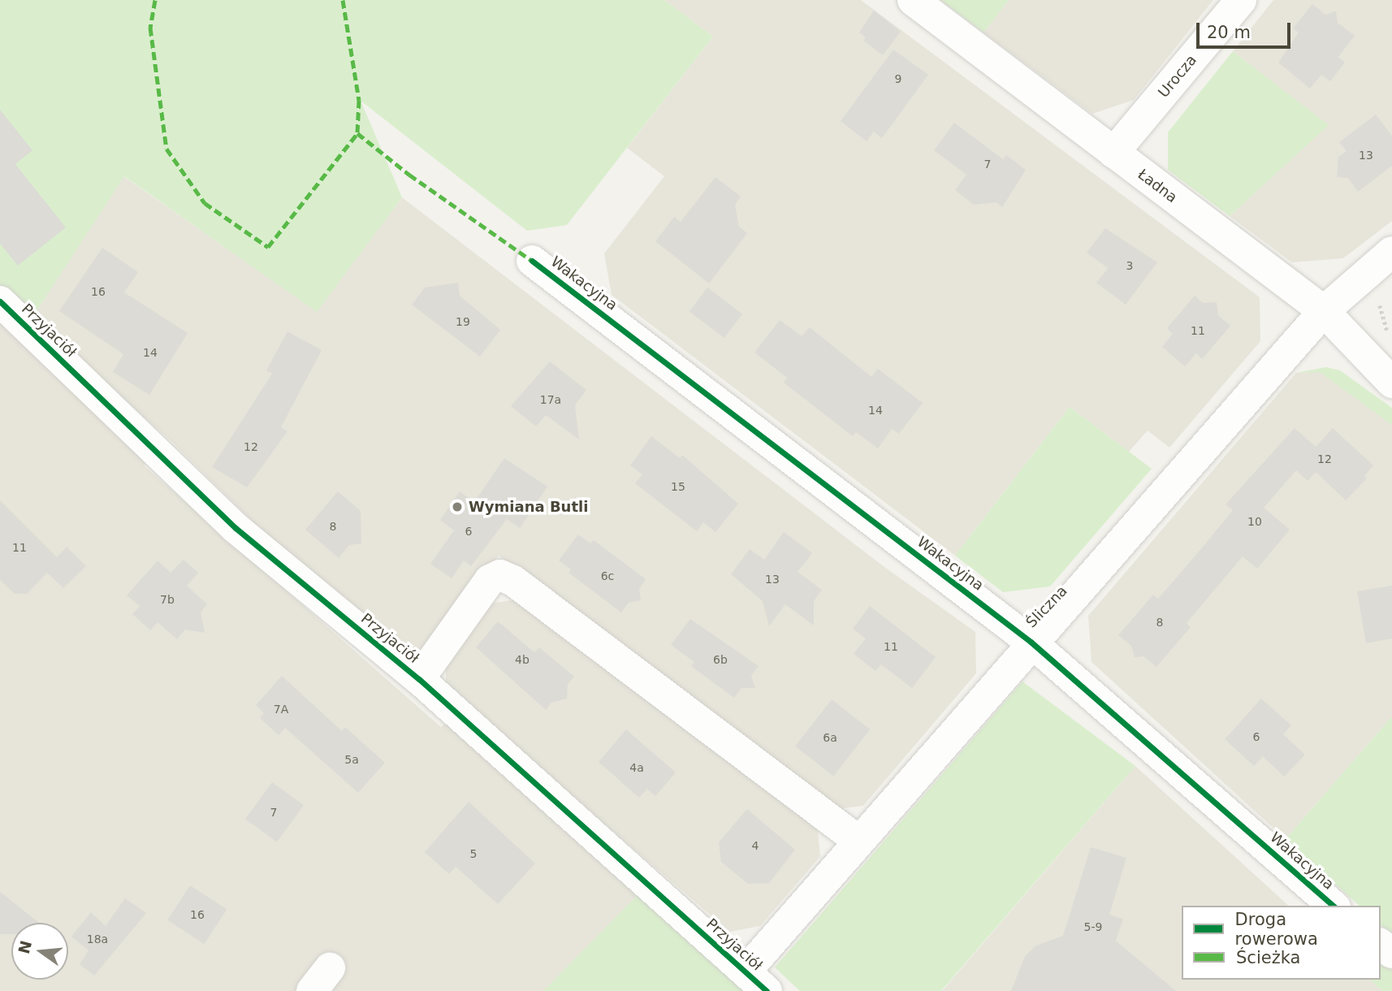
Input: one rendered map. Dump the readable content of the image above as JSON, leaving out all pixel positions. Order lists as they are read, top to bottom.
{
  "streets": {
    "street": [
      "Urocza",
      "Ładna",
      "Wakacyjna",
      "Przyjaciół",
      "Śliczna"
    ]
  },
  "crossings": [
    ["Urocza", "Ładna"],
    ["Ładna", "Śliczna"],
    ["Wakacyjna", "Śliczna"],
    ["Przyjaciół", "Śliczna"]
  ],
  "places": ["Wymiana Butli"],
  "house_numbers": [
    "9",
    "13",
    "7",
    "3",
    "16",
    "19",
    "11",
    "14",
    "17a",
    "14",
    "12",
    "12",
    "15",
    "10",
    "8",
    "6",
    "11",
    "6c",
    "13",
    "7b",
    "8",
    "11",
    "4b",
    "6b",
    "7A",
    "6",
    "6a",
    "5a",
    "4a",
    "7",
    "4",
    "5",
    "16",
    "5-9",
    "18a"
  ],
  "legend": ["Droga rowerowa", "Ścieżka"],
  "scale_bar": "20 m",
  "north": "left"
}
